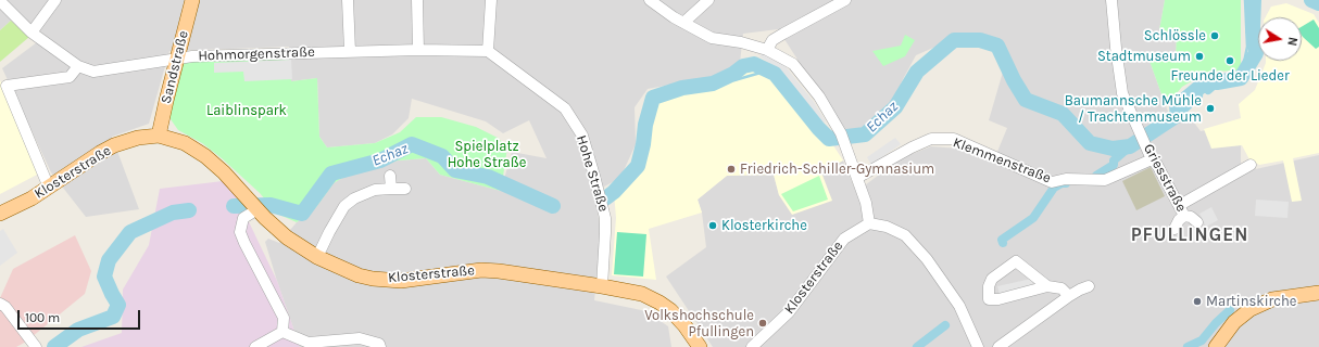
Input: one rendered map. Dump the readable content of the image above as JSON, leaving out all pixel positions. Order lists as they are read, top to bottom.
{
  "streets": {
    "main road": ["Sandstraße", "Klosterstraße"],
    "street": [
      "Hohmorgenstraße",
      "Klemmenstraße",
      "Hohe Straße",
      "Griesstraße"
    ]
  },
  "crossings": [
    ["Hohmorgenstraße", "Sandstraße"],
    ["Hohmorgenstraße", "Hohe Straße"],
    ["Sandstraße", "Klosterstraße"],
    ["Klemmenstraße", "Griesstraße"],
    ["Klosterstraße", "Hohe Straße"]
  ],
  "districts": ["PFULLINGEN"],
  "water": ["Echaz"],
  "parks": ["Laiblinspark", "Spielplatz Hohe Straße"],
  "places": [
    "Schlössle",
    "Stadtmuseum",
    "Freunde der Lieder",
    "Baumannsche Mühle / Trachtenmuseum",
    "Friedrich-Schiller-Gymnasium",
    "Klosterkirche",
    "Martinskirche",
    "Volkshochschule Pfullingen"
  ],
  "scale_bar": "100 m",
  "north": "right"
}
